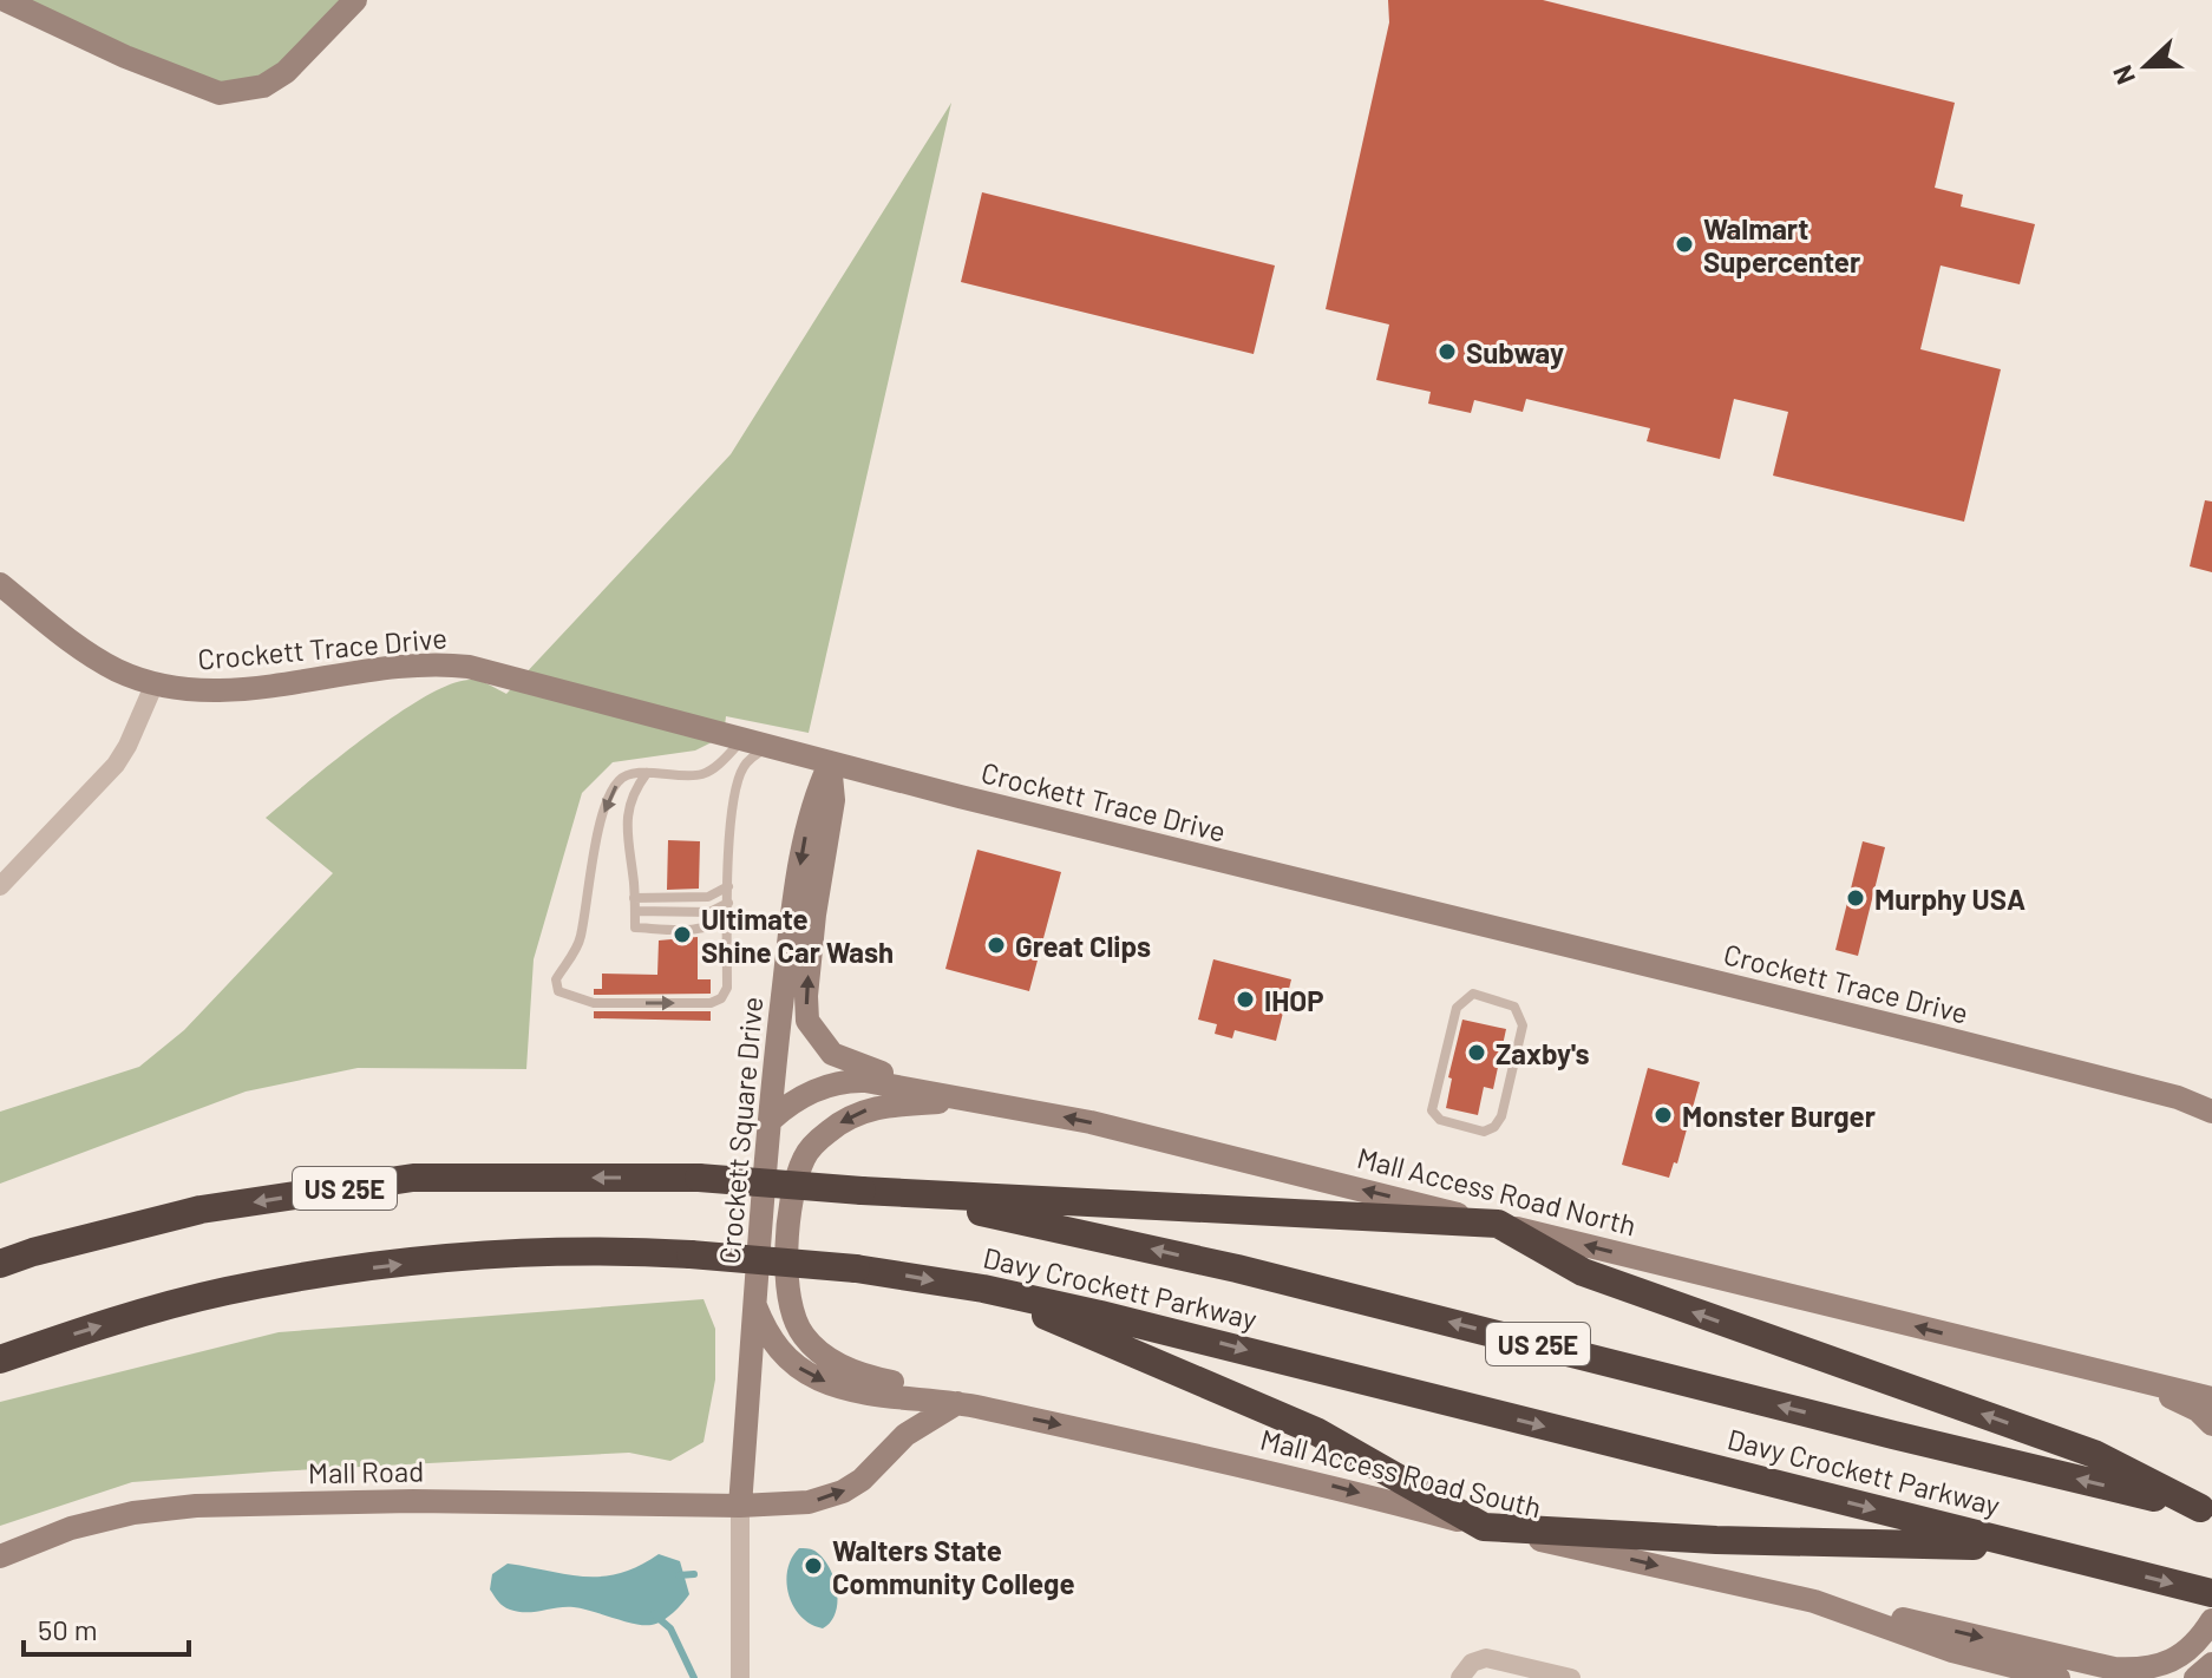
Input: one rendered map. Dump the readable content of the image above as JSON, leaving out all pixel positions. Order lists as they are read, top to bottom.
{
  "streets": {
    "highway": ["US 25E", "Davy Crockett Parkway"],
    "street": [
      "Crockett Trace Drive",
      "Crockett Square Drive",
      "Mall Access Road North",
      "Mall Road",
      "Mall Access Road South"
    ]
  },
  "crossings": [
    ["Crockett Trace Drive", "Crockett Square Drive"],
    ["Crockett Square Drive", "Mall Access Road North"],
    ["Crockett Square Drive", "Mall Road"],
    ["Crockett Square Drive", "Mall Access Road South"],
    ["Mall Road", "Mall Access Road South"]
  ],
  "one_way": ["Mall Access Road North", "Mall Access Road South"],
  "places": [
    "Walmart Supercenter",
    "Subway",
    "Murphy USA",
    "Ultimate Shine Car Wash",
    "Great Clips",
    "IHOP",
    "Zaxby's",
    "Monster Burger",
    "Walters State Community College"
  ],
  "scale_bar": "50 m",
  "north": "left"
}
